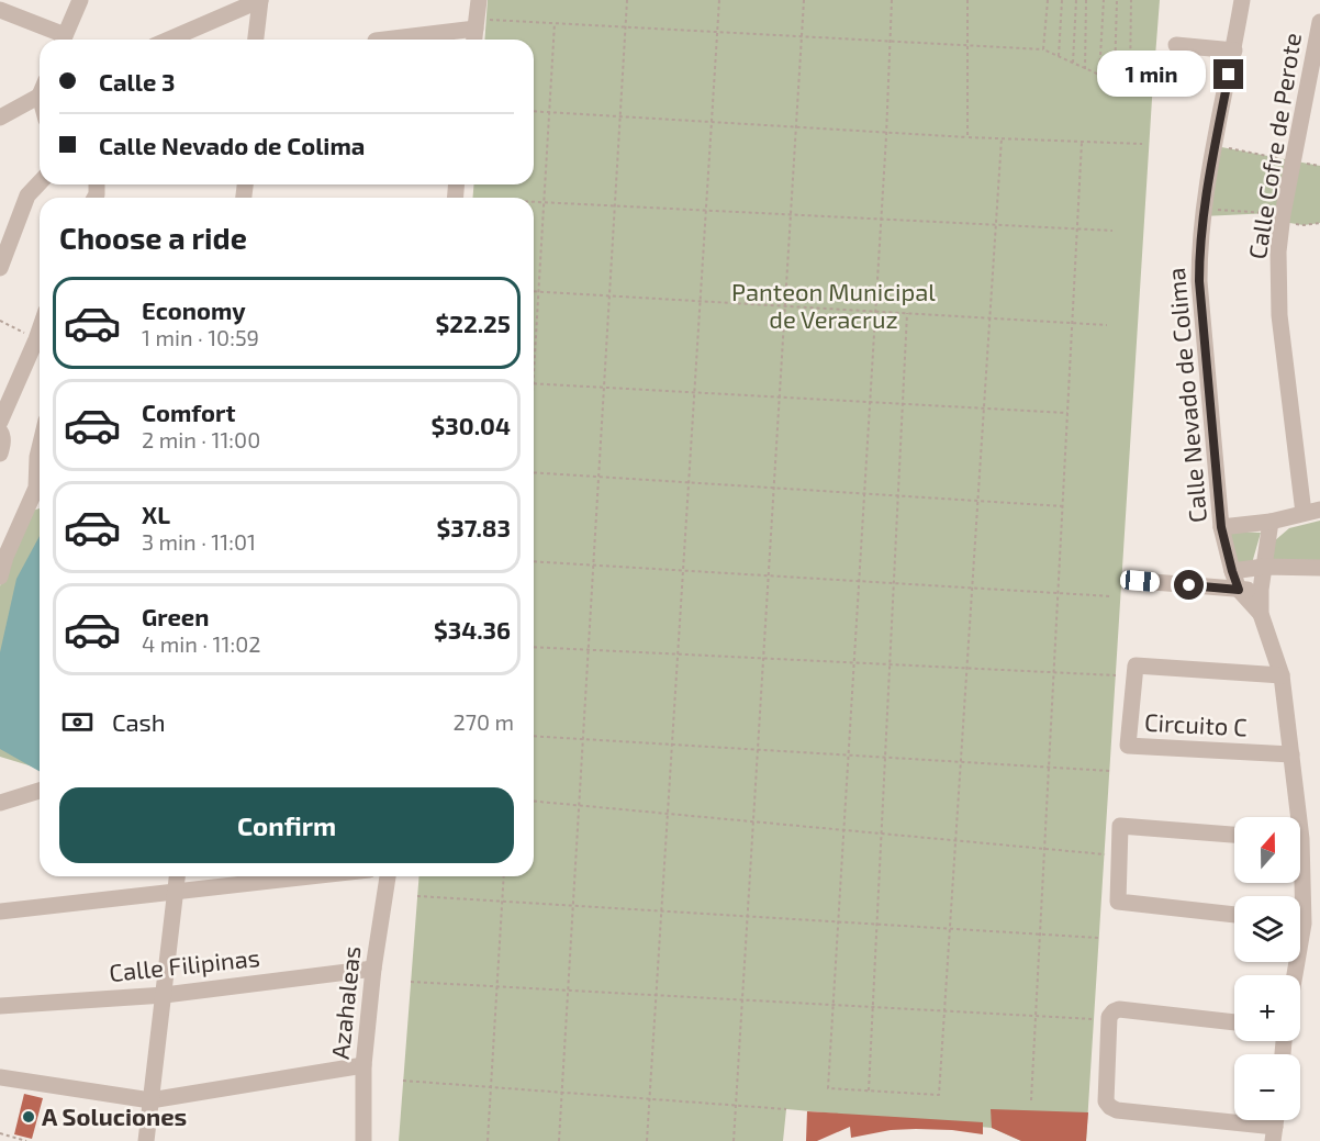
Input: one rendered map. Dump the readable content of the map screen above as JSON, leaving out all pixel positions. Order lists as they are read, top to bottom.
{
  "streets": {
    "street": [
      "Calle Cofre de Perote",
      "Calle Nevado de Colima",
      "Circuito C",
      "Calle Filipinas",
      "Azahaleas"
    ]
  },
  "crossings": [
    ["Calle Filipinas", "Azahaleas"]
  ],
  "parks": ["Panteon Municipal de Veracruz"],
  "places": ["A Soluciones"],
  "north": "top",
  "page": {
    "banner": ["Calle 3", "Calle Nevado de Colima"],
    "bubble": "1 min",
    "heading": "Choose a ride",
    "list": [
      {
        "name": "Economy",
        "note": "1 min · 10:59",
        "value": "$22.25"
      },
      {
        "name": "Comfort",
        "note": "2 min · 11:00",
        "value": "$30.04"
      },
      {
        "name": "XL",
        "note": "3 min · 11:01",
        "value": "$37.83"
      },
      {
        "name": "Green",
        "note": "4 min · 11:02",
        "value": "$34.36"
      }
    ],
    "pay": ["Cash", "270 m"],
    "buttons": "Confirm",
    "map_buttons": ["+", "−"]
  }
}
